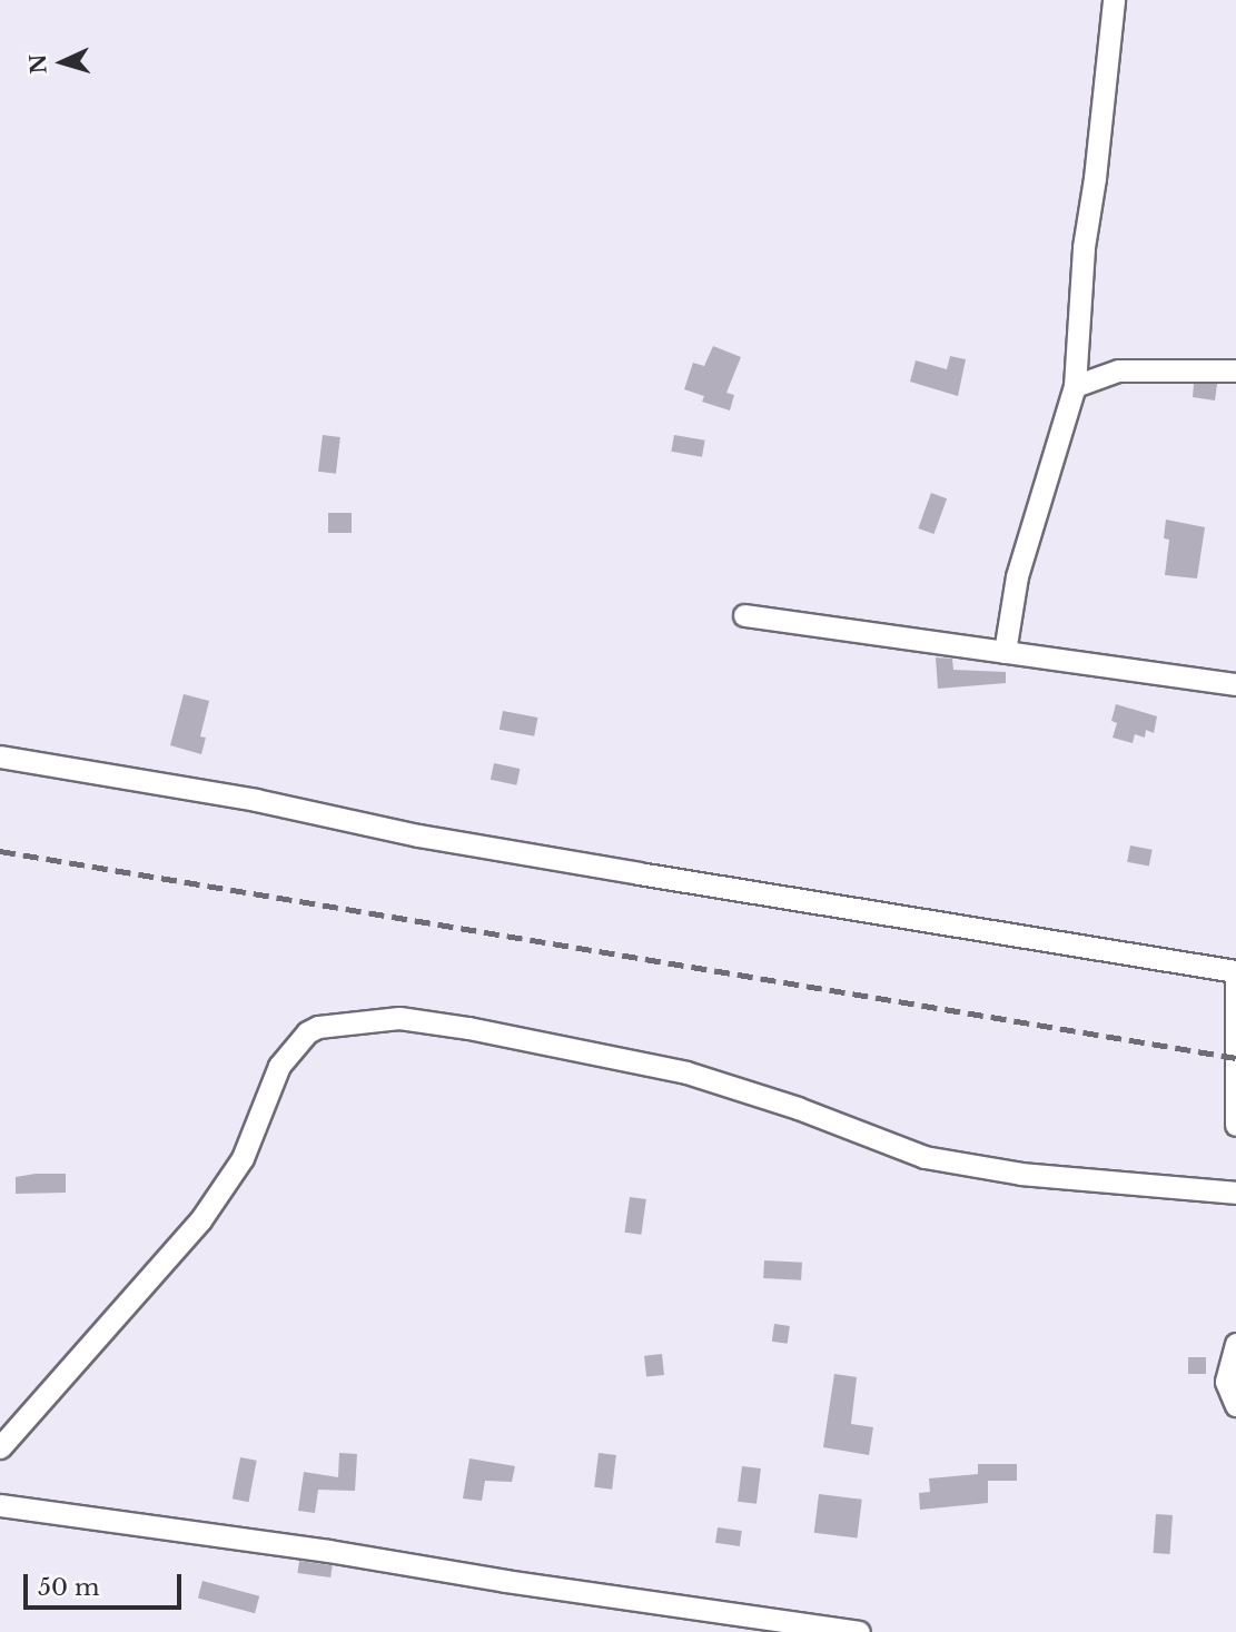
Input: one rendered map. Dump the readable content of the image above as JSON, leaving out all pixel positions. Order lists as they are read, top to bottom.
{
  "scale_bar": "50 m",
  "north": "left"
}
